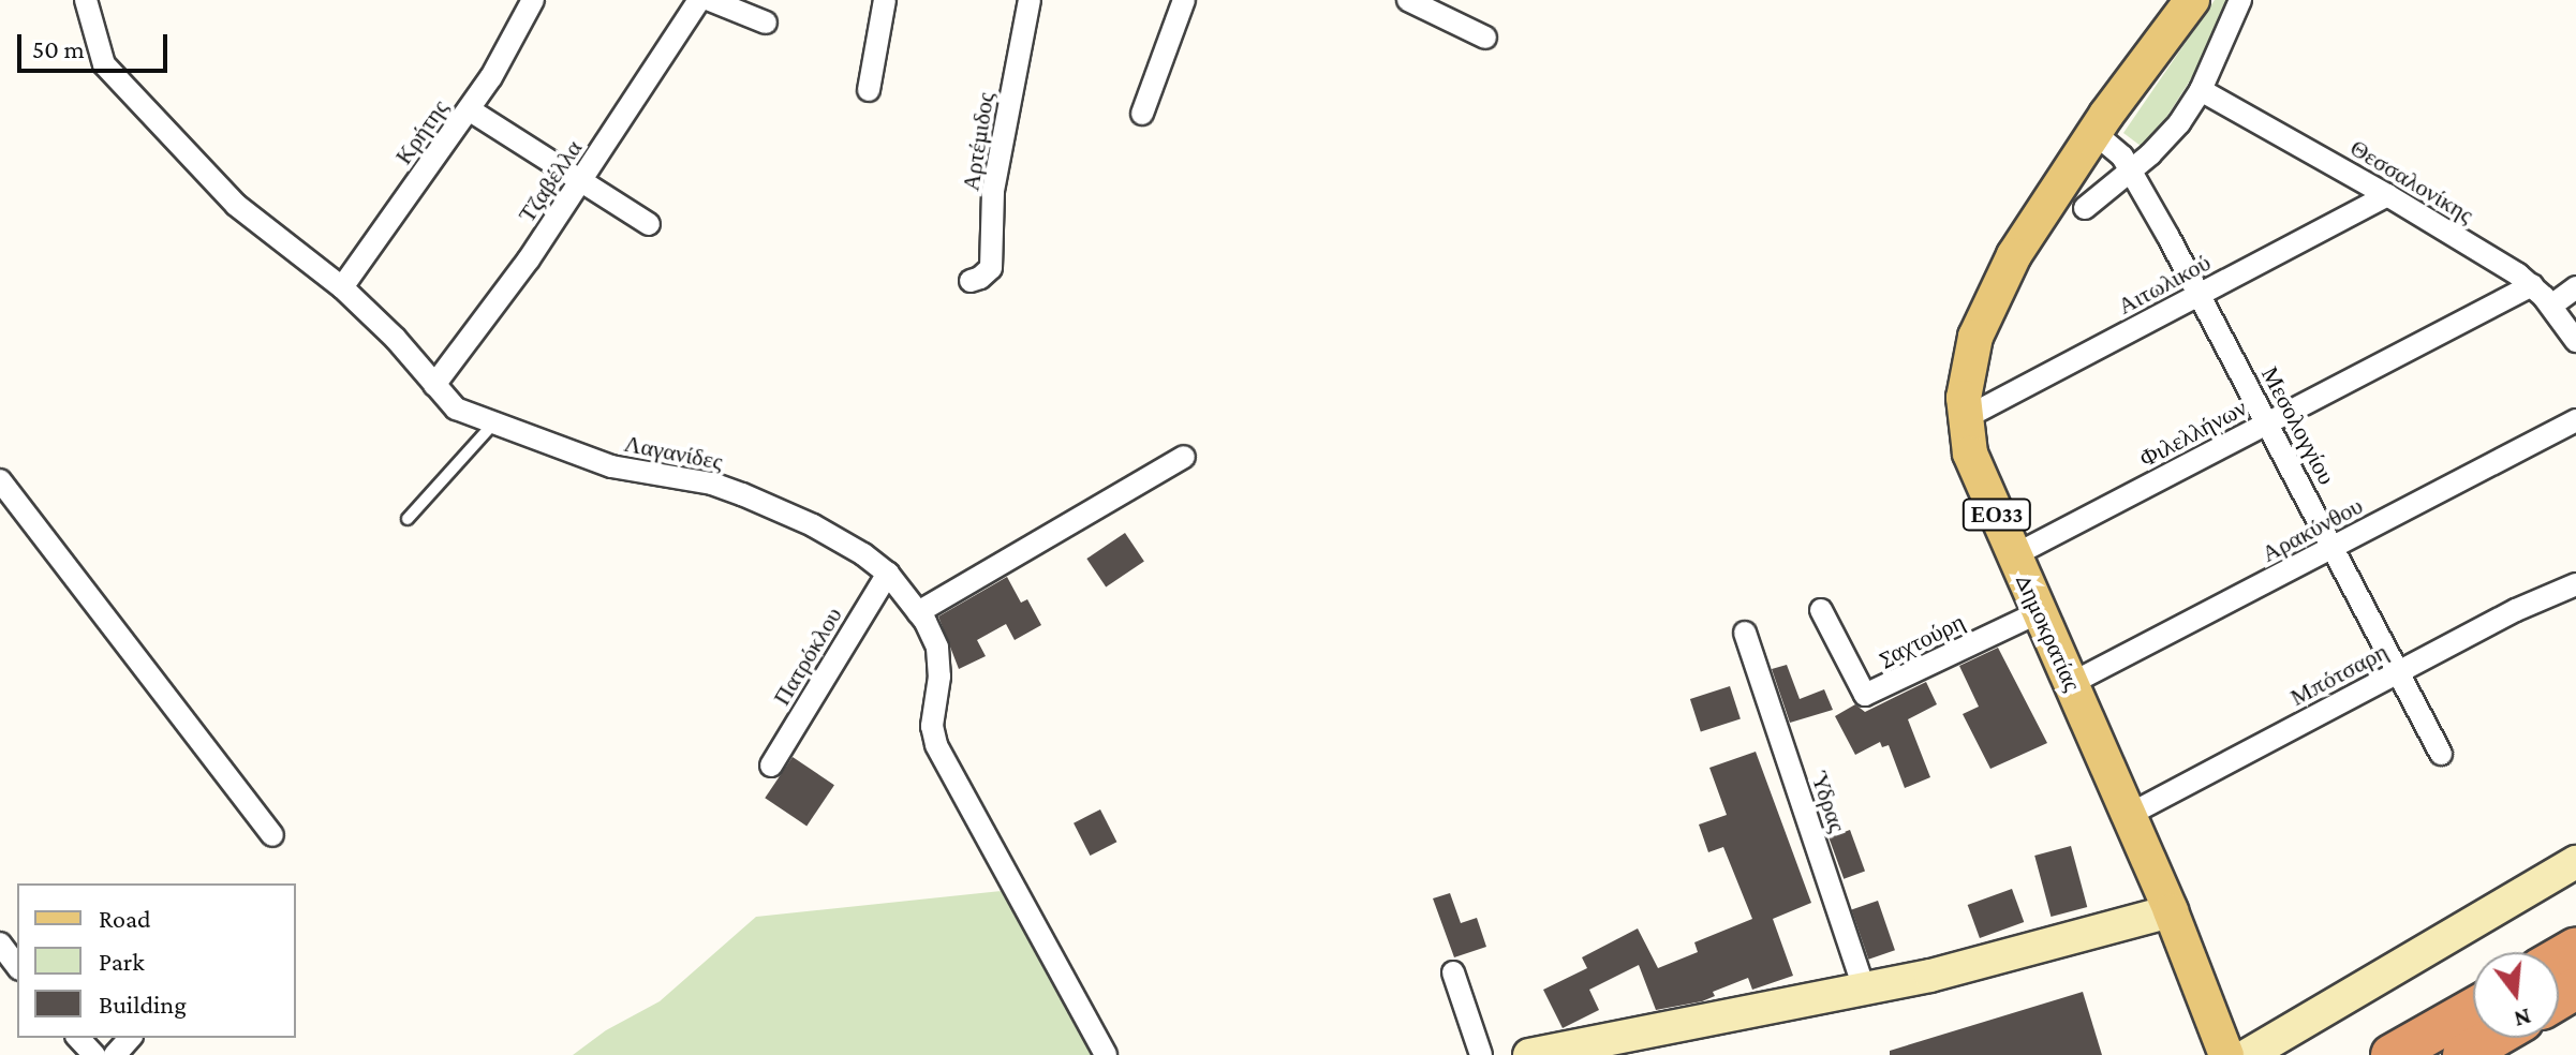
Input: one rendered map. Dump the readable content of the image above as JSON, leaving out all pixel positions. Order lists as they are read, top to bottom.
{
  "streets": {
    "main road": ["ΕΟ33", "Δημοκρατίας"],
    "street": [
      "Κρήτης",
      "Αρτέμιδος",
      "Τζαβέλλα",
      "Θεσσαλονίκης",
      "Αιτωλικού",
      "Μεσολογγίου",
      "Φιλελλήνων",
      "Λαγανίδες",
      "Αρακύνθου",
      "Σαχτούρη",
      "Πατρόκλου",
      "Μπότσαρη",
      "Ύδρας"
    ]
  },
  "crossings": [
    ["Κρήτης", "Λαγανίδες"],
    ["Τζαβέλλα", "Λαγανίδες"],
    ["Θεσσαλονίκης", "Αιτωλικού"],
    ["Θεσσαλονίκης", "Φιλελλήνων"],
    ["Αιτωλικού", "Μεσολογγίου"],
    ["Αιτωλικού", "Δημοκρατίας"],
    ["Μεσολογγίου", "Φιλελλήνων"],
    ["Μεσολογγίου", "Αρακύνθου"],
    ["Μεσολογγίου", "Δημοκρατίας"],
    ["Μεσολογγίου", "Μπότσαρη"],
    ["Φιλελλήνων", "Δημοκρατίας"],
    ["Λαγανίδες", "Πατρόκλου"],
    ["Αρακύνθου", "Δημοκρατίας"],
    ["Δημοκρατίας", "Σαχτούρη"],
    ["Δημοκρατίας", "Μπότσαρη"]
  ],
  "legend": ["Road", "Park", "Building"],
  "scale_bar": "50 m",
  "north": "bottom"
}
